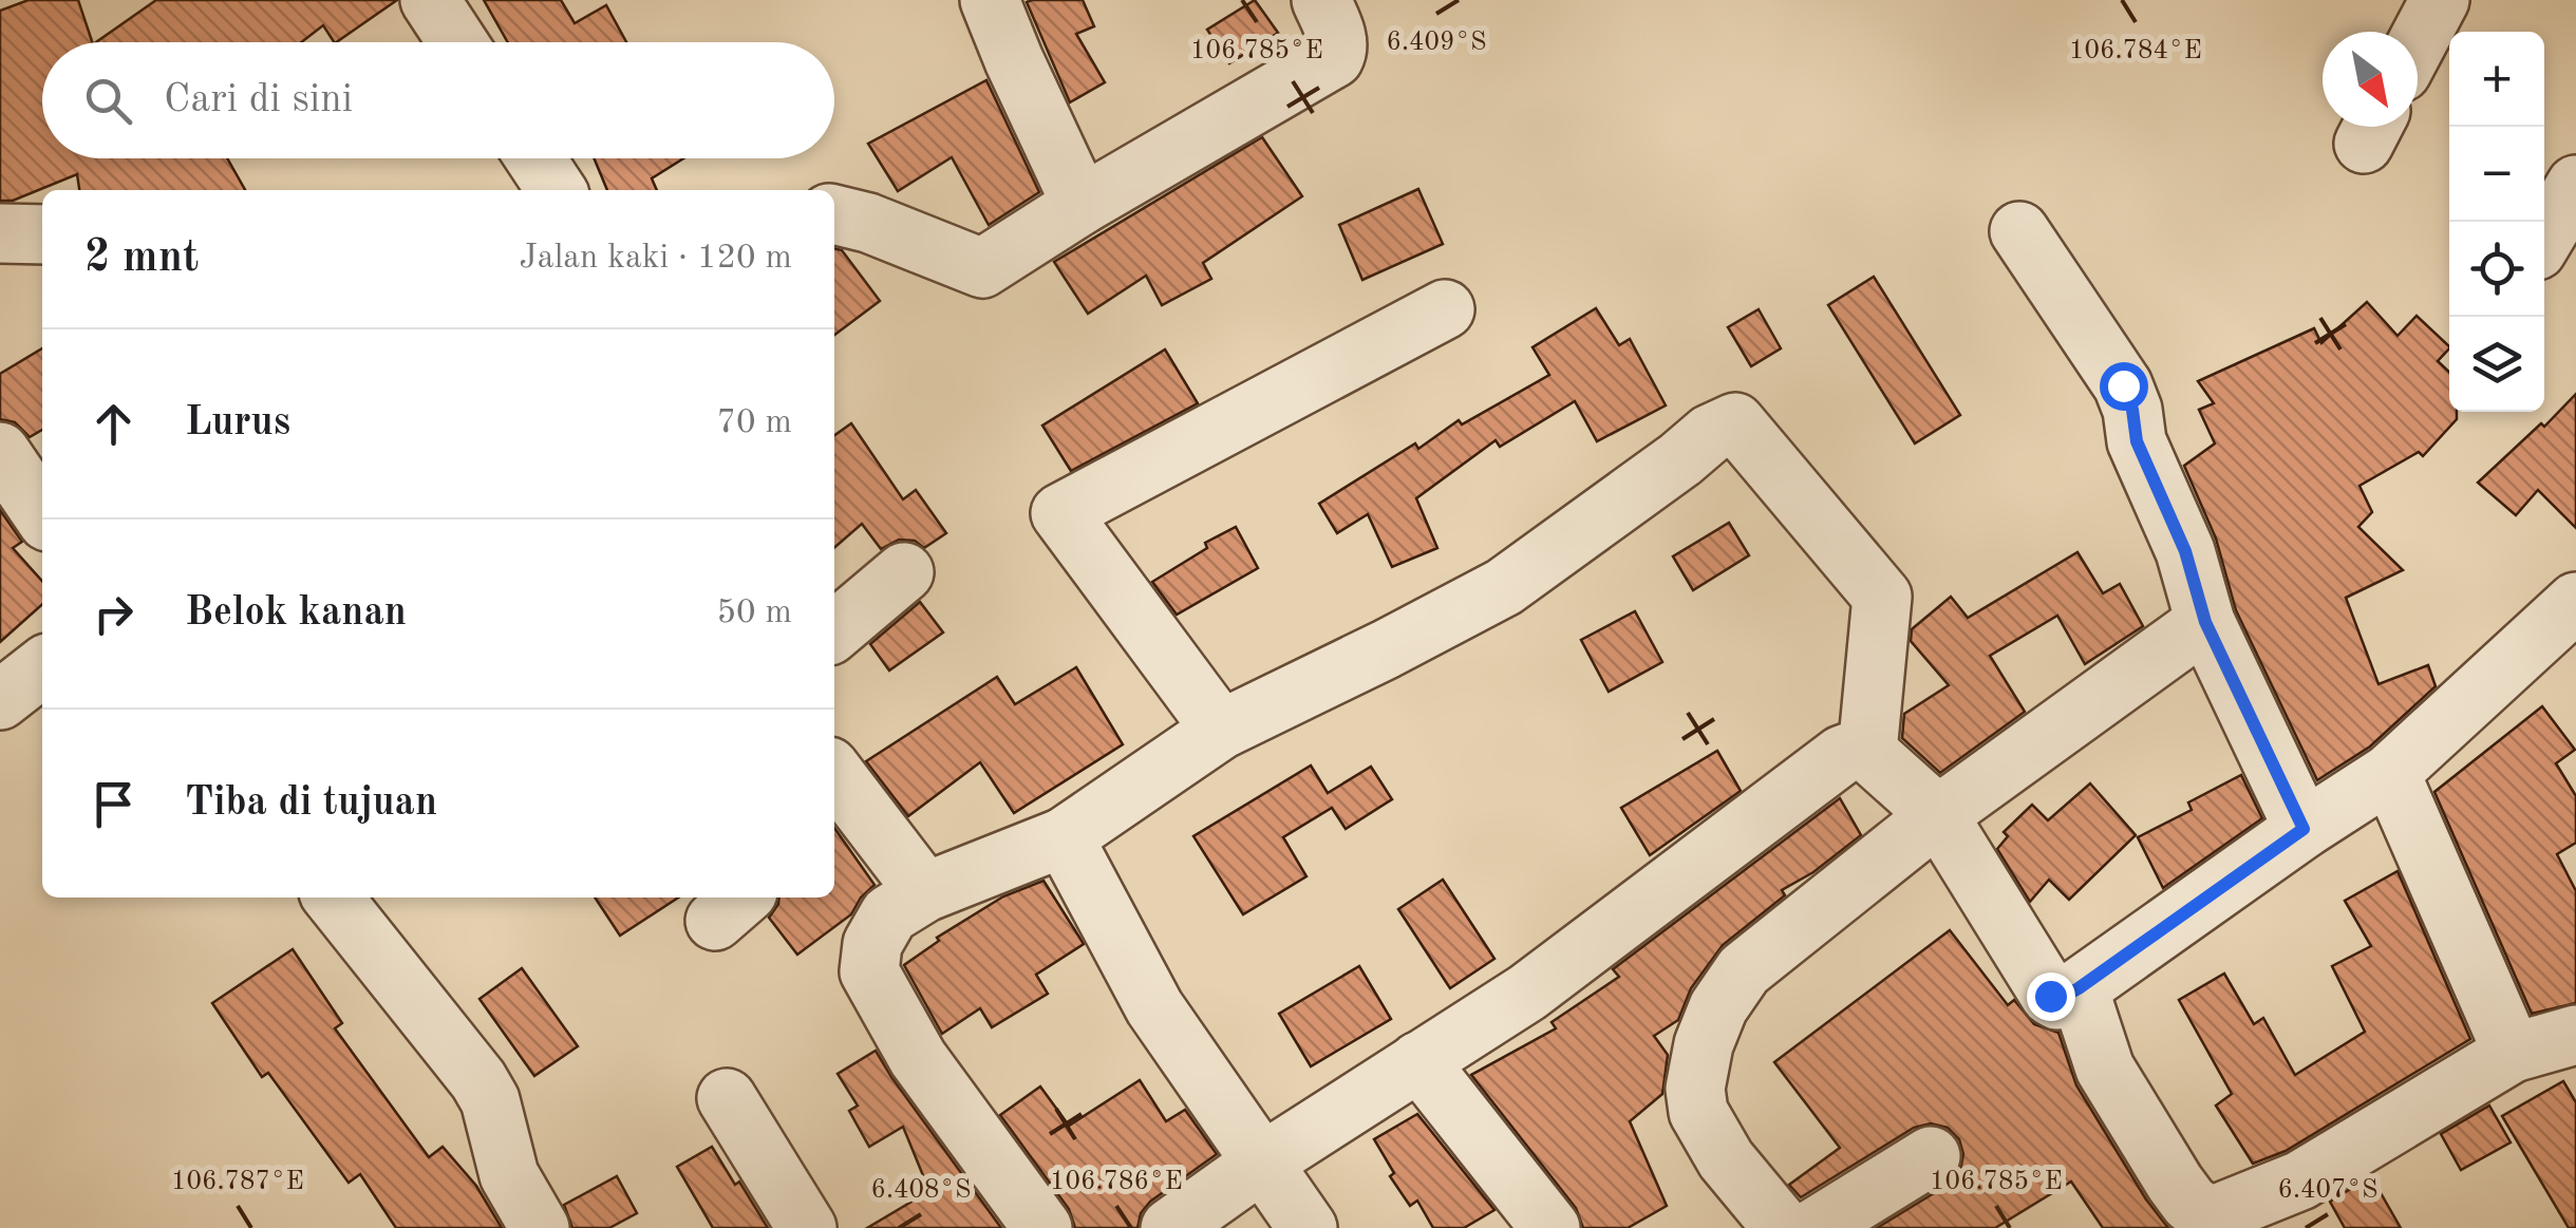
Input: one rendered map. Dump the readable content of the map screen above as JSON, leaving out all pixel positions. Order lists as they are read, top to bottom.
{
  "north": "bottom right",
  "page": {
    "map_buttons": ["+", "−"],
    "search": "Cari di sini",
    "heading": ["2 mnt", "Jalan kaki · 120 m"],
    "list": [
      ["Lurus", "70 m"],
      ["Belok kanan", "50 m"],
      "Tiba di tujuan"
    ]
  },
  "coordinates": [
    "6.409°S",
    "106.785°E",
    "106.784°E",
    "106.787°E",
    "106.786°E",
    "6.408°S",
    "6.407°S"
  ]
}
